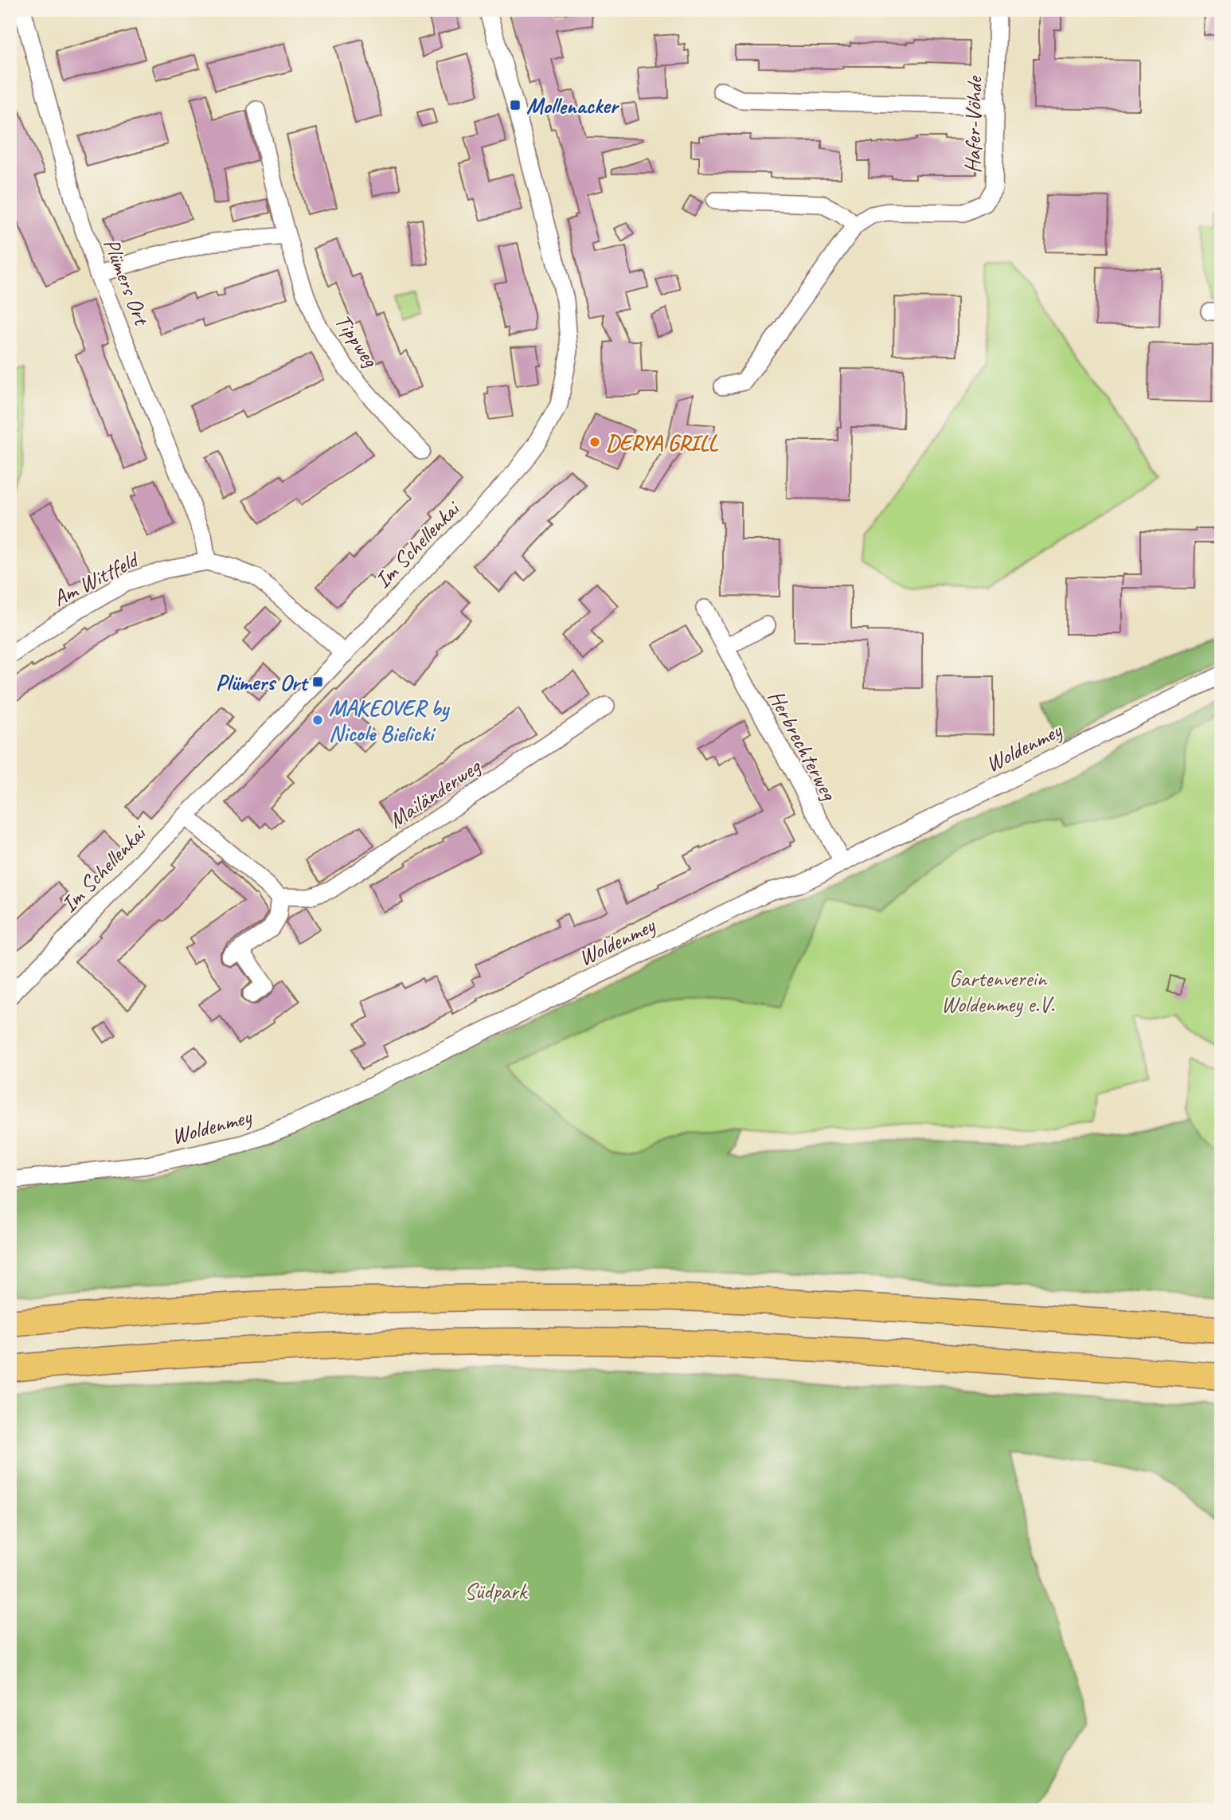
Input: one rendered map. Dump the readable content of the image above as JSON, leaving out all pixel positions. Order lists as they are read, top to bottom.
{
  "streets": {
    "street": [
      "Hafer-Vöhde",
      "Plümers Ort",
      "Tippweg",
      "Im Schellenkai",
      "Am Wittfeld",
      "Herbrechterweg",
      "Woldenmey",
      "Mailänderweg"
    ]
  },
  "crossings": [
    ["Plümers Ort", "Am Wittfeld"],
    ["Im Schellenkai", "Am Wittfeld"],
    ["Herbrechterweg", "Woldenmey"]
  ],
  "parks": ["Gartenverein Woldenmey e.V.", "Südpark"],
  "places": {
    "transit": ["Mollenacker", "Plümers Ort"],
    "other": ["DERYA GRILL", "MAKEOVER by Nicole Bielicki"]
  }
}
